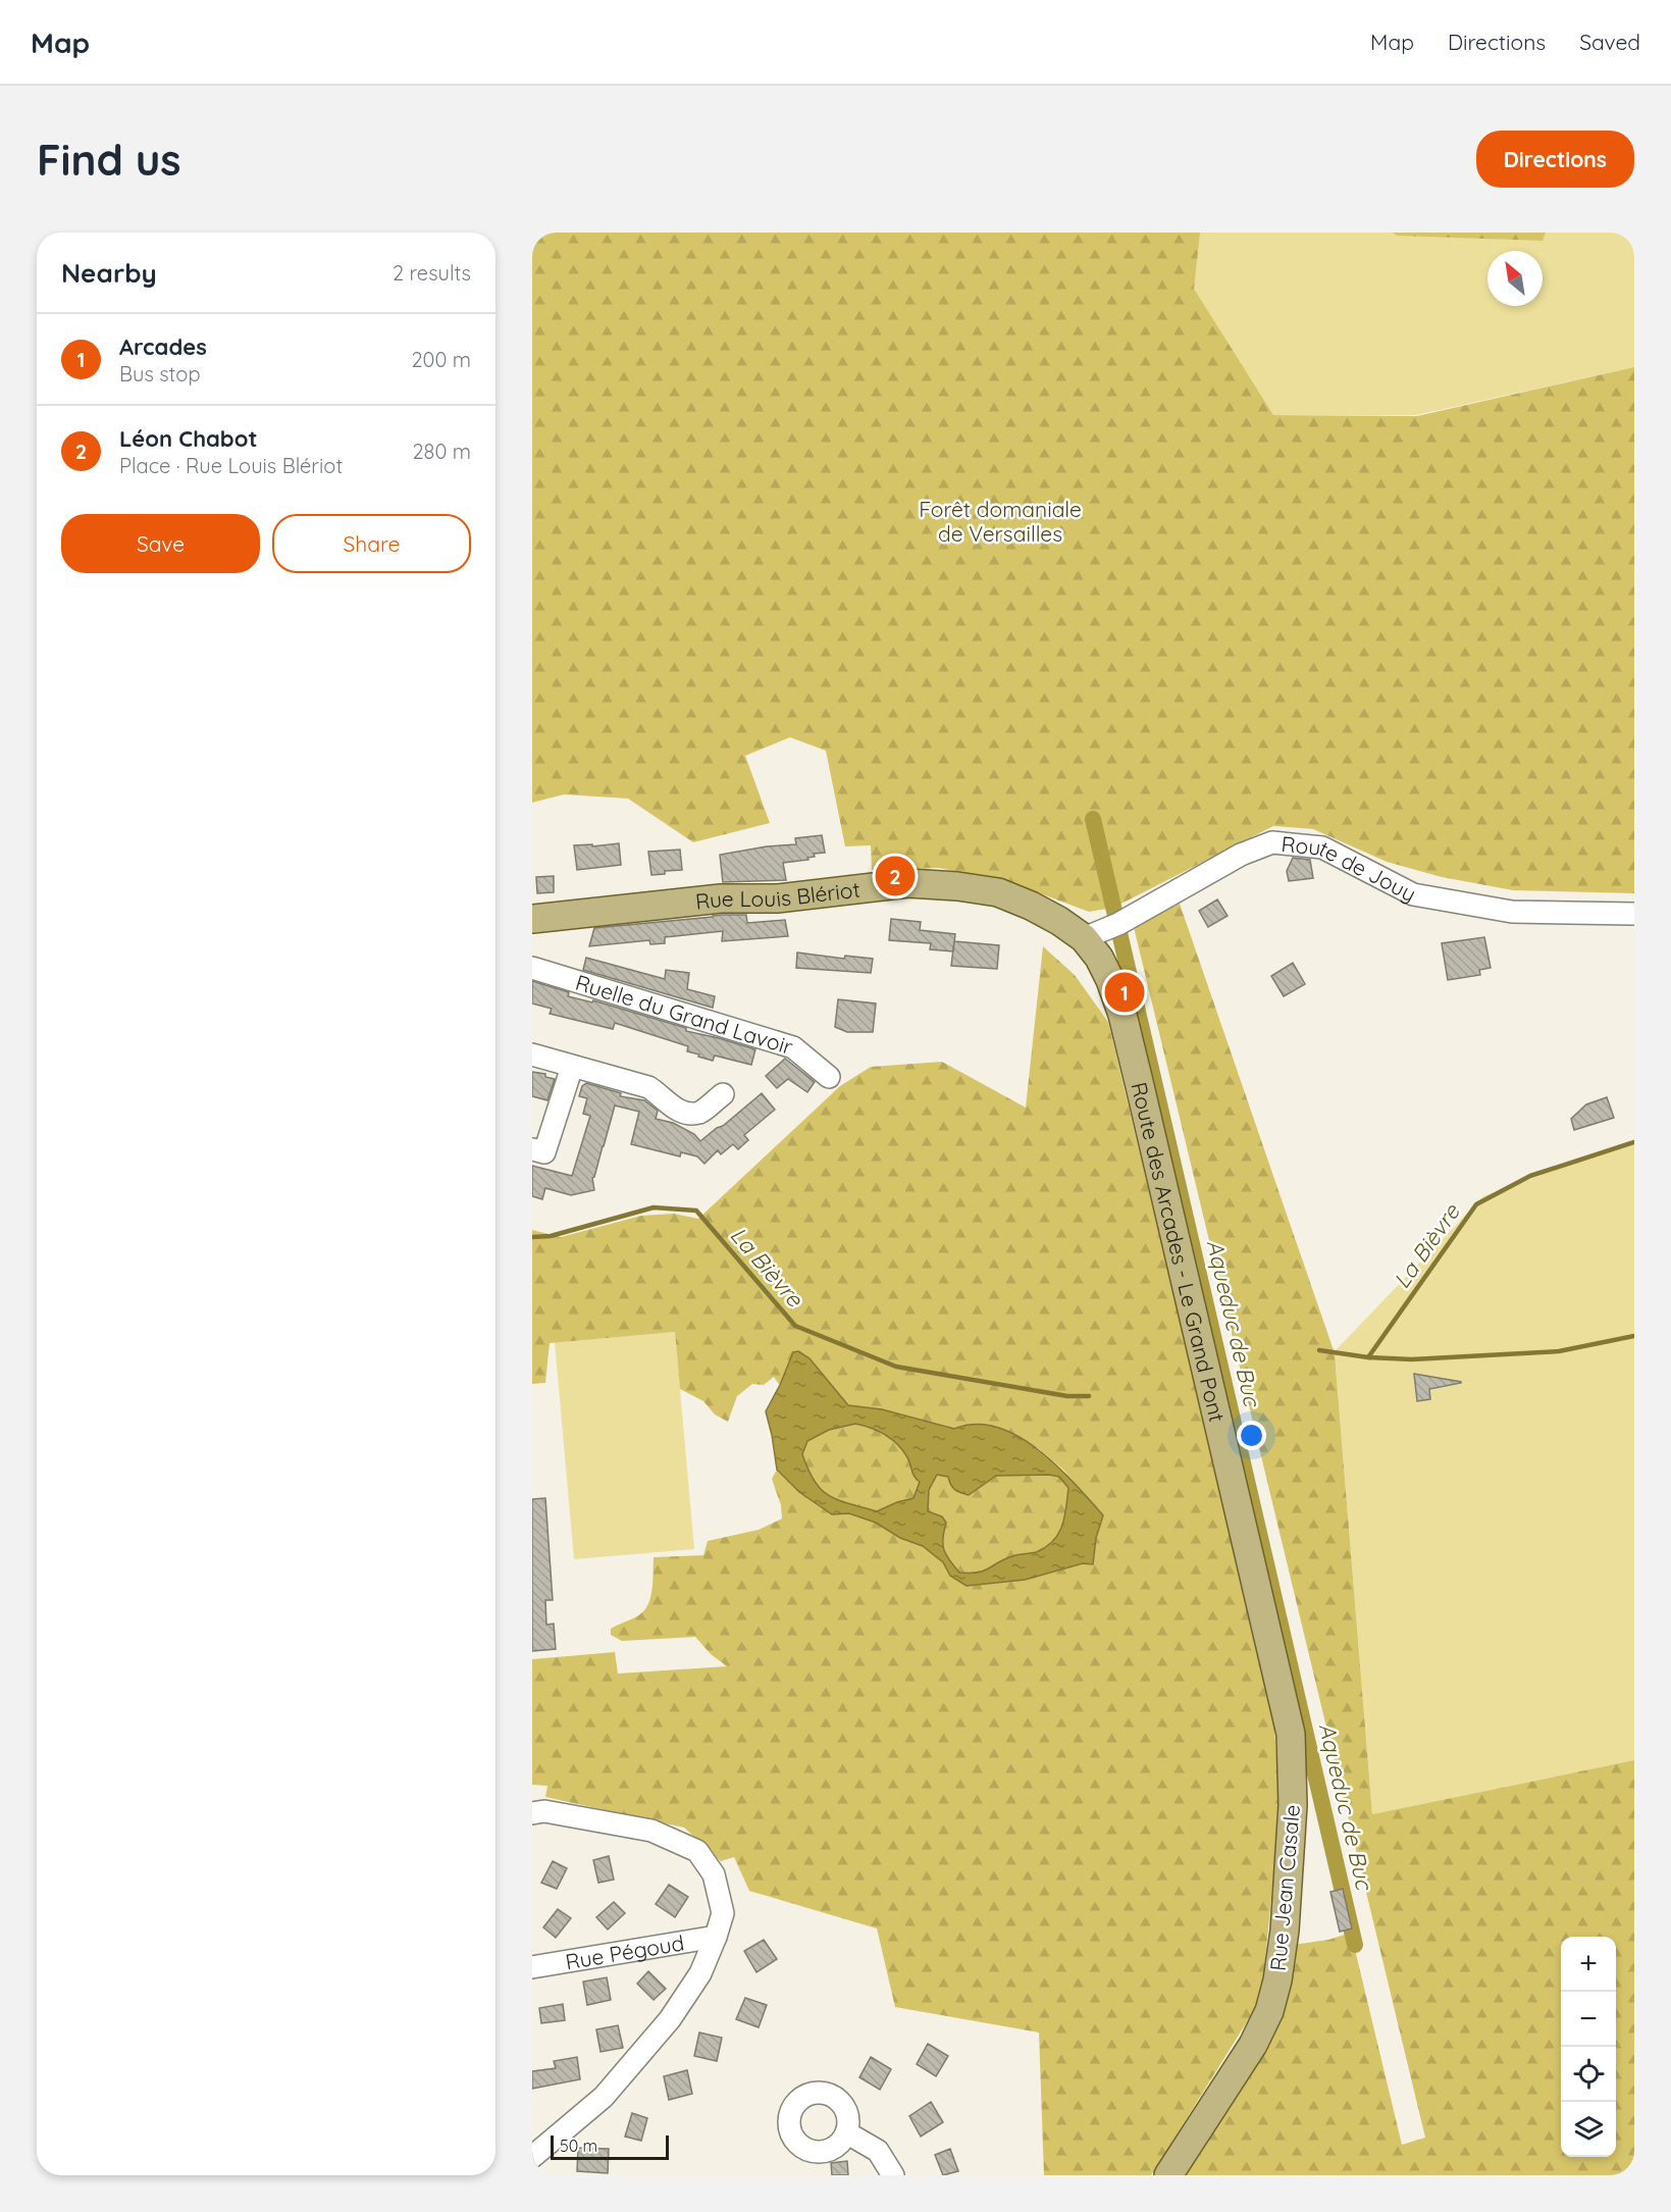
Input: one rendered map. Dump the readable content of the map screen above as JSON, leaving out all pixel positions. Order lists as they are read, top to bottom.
{
  "streets": {
    "main road": ["Rue Louis Blériot", "Route des Arcades - Le Grand Pont", "Rue Jean Casale"],
    "street": ["Route de Jouy", "Ruelle du Grand Lavoir", "Rue Pégoud"]
  },
  "crossings": [
    ["Route de Jouy", "Rue Louis Blériot"],
    ["Route de Jouy", "Route des Arcades - Le Grand Pont"],
    ["Rue Louis Blériot", "Route des Arcades - Le Grand Pont"],
    ["Route des Arcades - Le Grand Pont", "Rue Jean Casale"]
  ],
  "water": ["La Bièvre", "Aqueduc de Buc"],
  "parks": ["Forêt domaniale de Versailles"],
  "scale_bar": "50 m",
  "north": "top left",
  "page": {
    "header": "Map",
    "nav": ["Map", "Directions", "Saved"],
    "buttons": [
      "Directions",
      ["Save", "Share"]
    ],
    "title": "Find us",
    "heading": ["Nearby", "2 results"],
    "list": [
      {
        "mark": "1",
        "name": "Arcades",
        "note": "Bus stop",
        "value": "200 m"
      },
      {
        "mark": "2",
        "name": "Léon Chabot",
        "note": "Place · Rue Louis Blériot",
        "value": "280 m"
      }
    ],
    "pins": ["2", "1"],
    "map_buttons": ["+", "−"],
    "scale": "50 m"
  }
}
